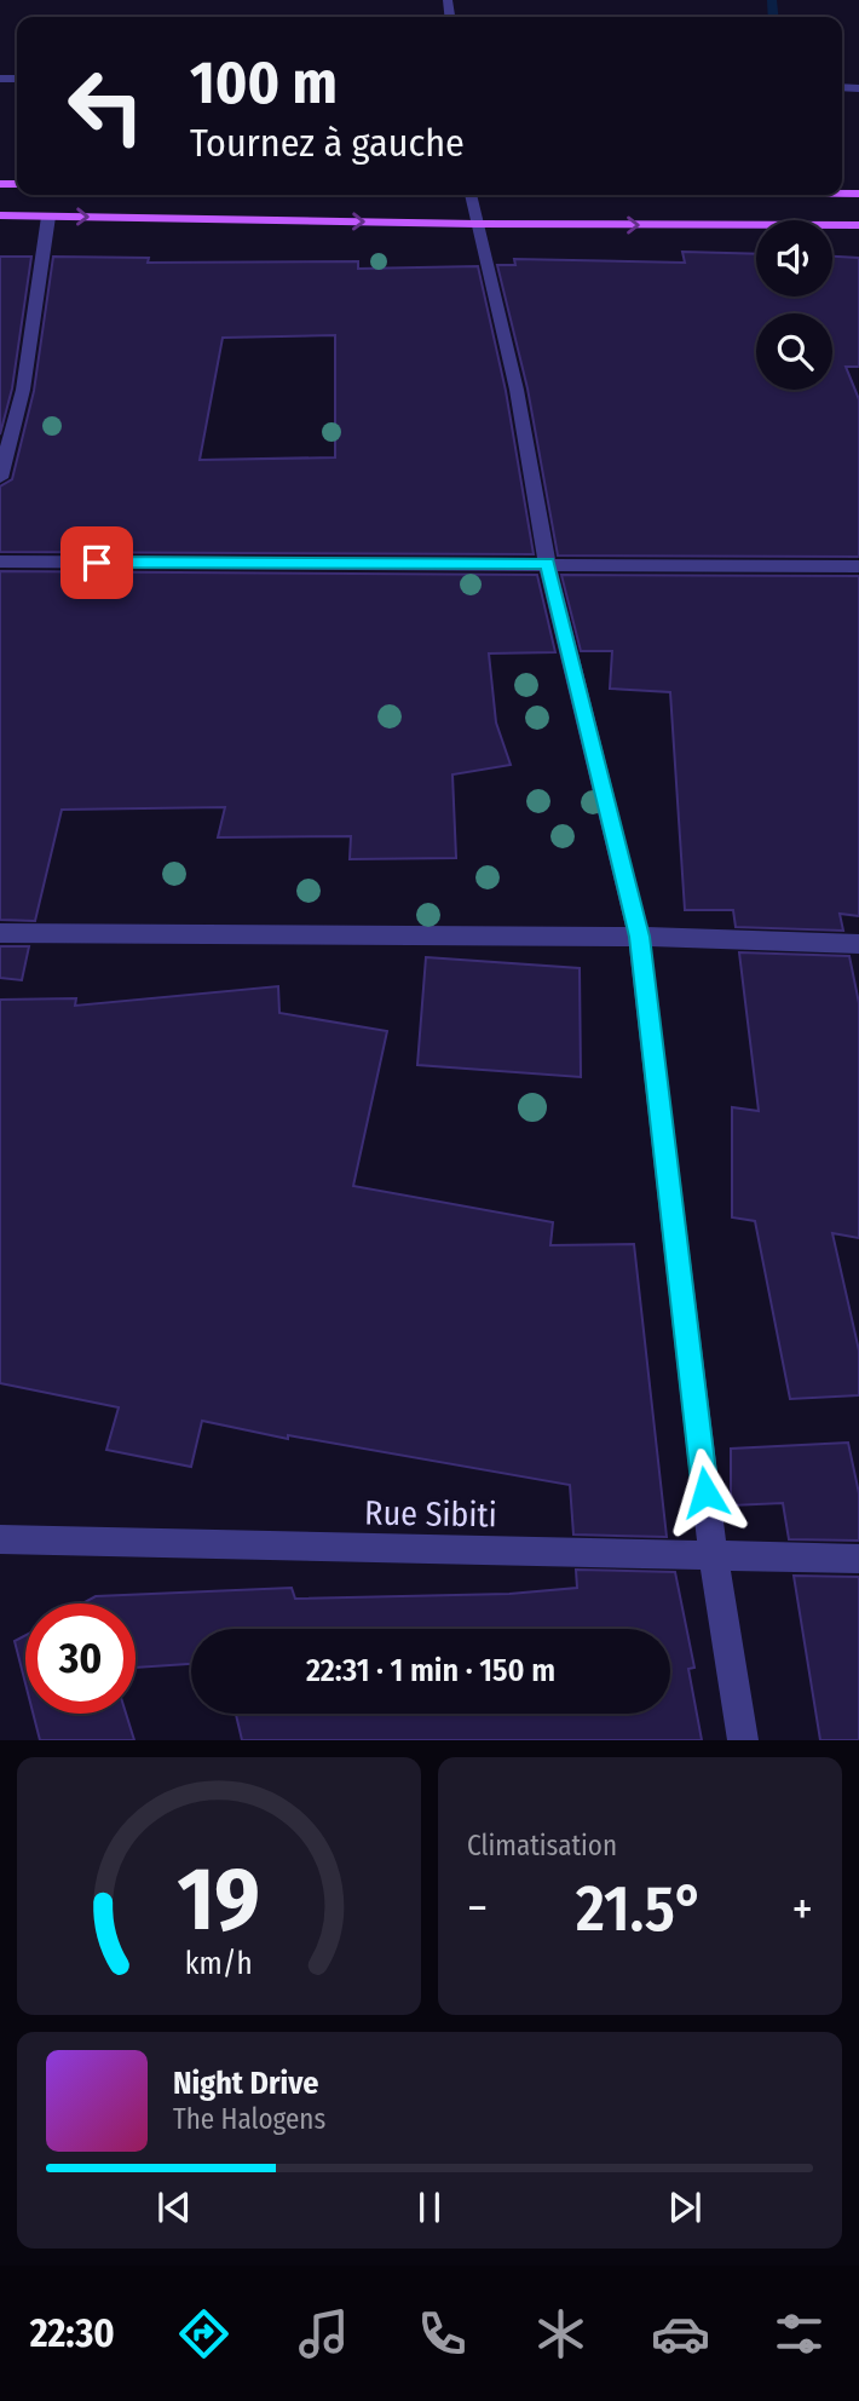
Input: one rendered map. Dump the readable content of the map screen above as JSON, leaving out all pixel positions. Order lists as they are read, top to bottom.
{
  "streets": {
    "street": ["Rue Sibiti"]
  },
  "page": {
    "turn": ["100 m", "Tournez à gauche"],
    "limit": "30",
    "trip": "22:31 · 1 min · 150 m",
    "tile": "Climatisation",
    "heat": ["−", "21.5°", "+"],
    "song": ["Night Drive", "The Halogens"],
    "tabs": "22:30",
    "gauge": ["19", "km/h"]
  }
}
